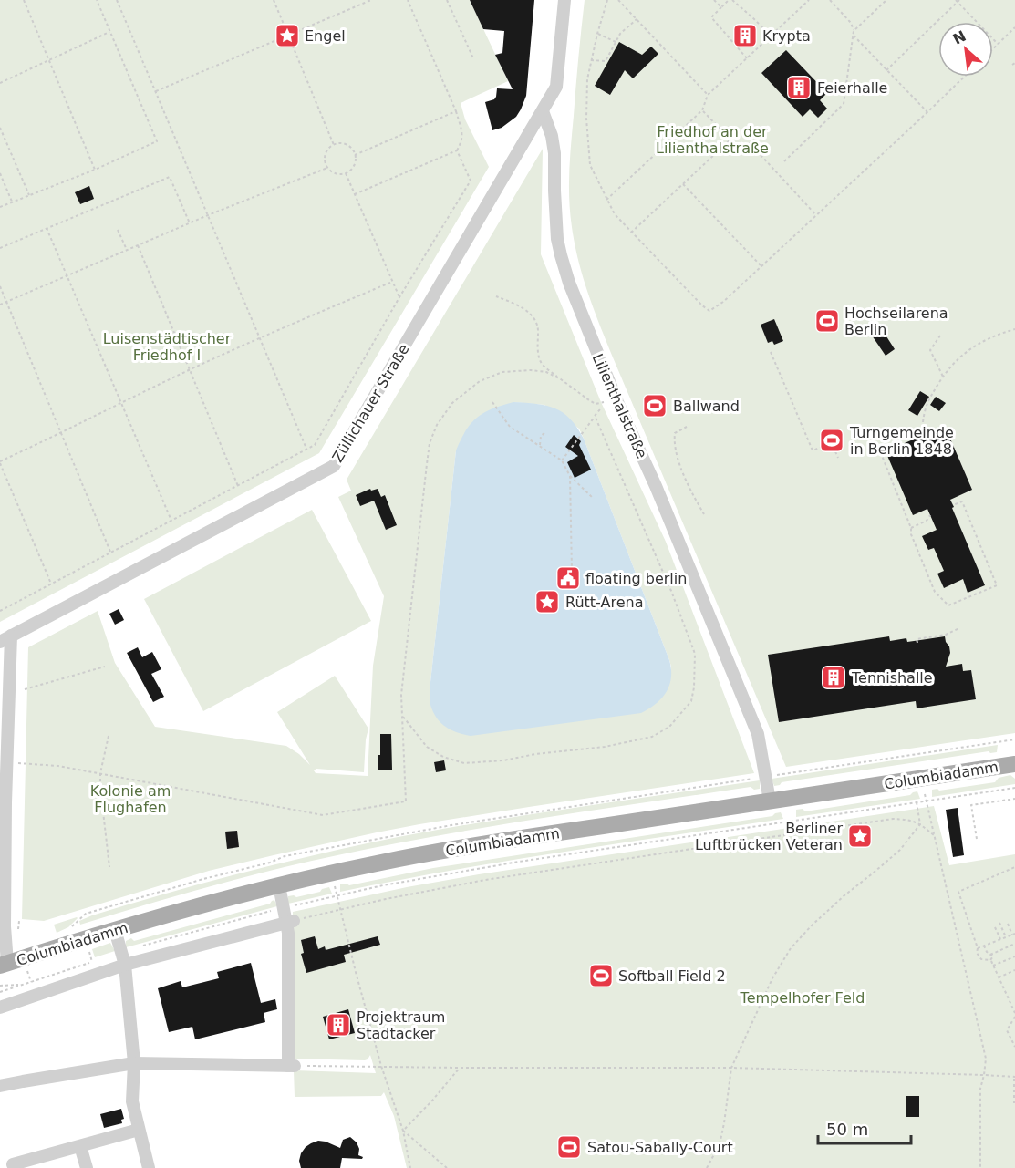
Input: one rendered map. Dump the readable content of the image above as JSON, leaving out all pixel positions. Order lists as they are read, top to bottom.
{
  "streets": {
    "main road": ["Columbiadamm"],
    "street": ["Züllichauer Straße", "Lilienthalstraße"]
  },
  "crossings": [
    ["Züllichauer Straße", "Lilienthalstraße"],
    ["Züllichauer Straße", "Columbiadamm"],
    ["Lilienthalstraße", "Columbiadamm"]
  ],
  "parks": [
    "Friedhof an der Lilienthalstraße",
    "Luisenstädtischer Friedhof I",
    "Kolonie am Flughafen",
    "Tempelhofer Feld"
  ],
  "places": {
    "place": ["Engel", "Rütt-Arena", "Berliner Luftbrücken Veteran"],
    "building": [
      "Krypta",
      "Feierhalle",
      "Tennishalle",
      "Projektraum Stadtacker"
    ],
    "sports": [
      "Hochseilarena Berlin",
      "Ballwand",
      "Turngemeinde in Berlin 1848",
      "Softball Field 2",
      "Satou-Sabally-Court"
    ],
    "public building": ["floating berlin"]
  },
  "scale_bar": "50 m",
  "north": "top left"
}
